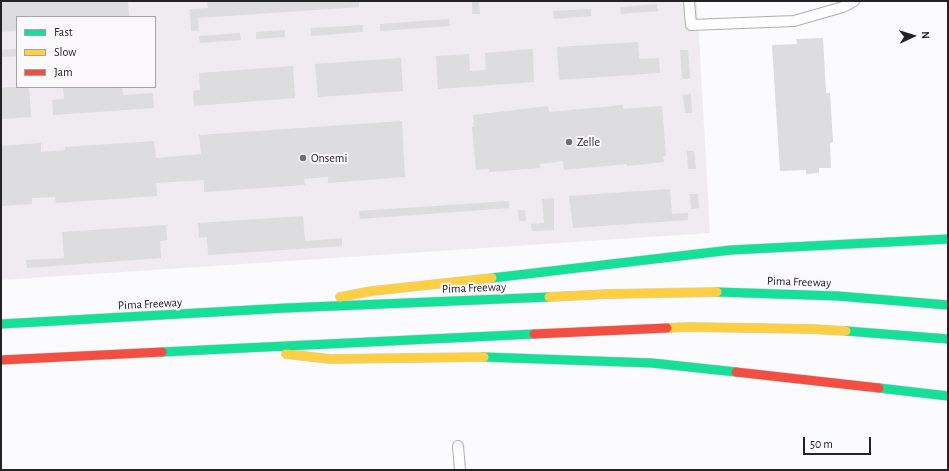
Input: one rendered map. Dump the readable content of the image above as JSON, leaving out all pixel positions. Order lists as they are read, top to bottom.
{
  "streets": {
    "highway": ["Pima Freeway"]
  },
  "places": ["Zelle", "Onsemi"],
  "legend": ["Fast", "Slow", "Jam"],
  "scale_bar": "50 m",
  "north": "right"
}
